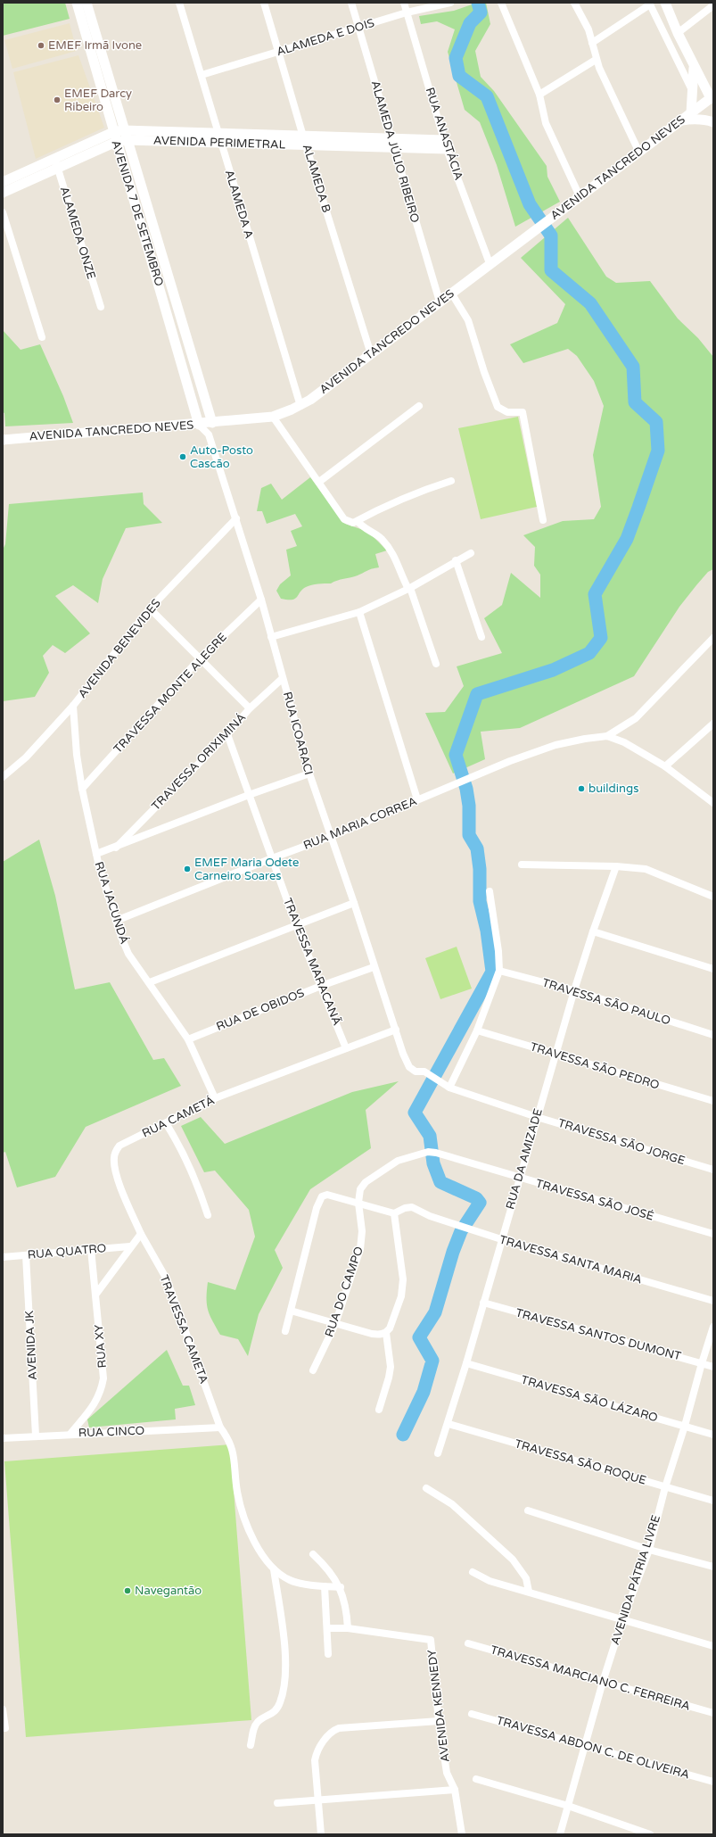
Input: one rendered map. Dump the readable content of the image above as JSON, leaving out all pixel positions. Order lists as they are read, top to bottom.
{
  "streets": {
    "street": [
      "ALAMEDA E DOIS",
      "RUA ANASTÁCIA",
      "AVENIDA PERIMETRAL",
      "ALAMEDA JÚLIO RIBEIRO",
      "AVENIDA TANCREDO NEVES",
      "ALAMEDA B",
      "ALAMEDA A",
      "AVENIDA 7 DE SETEMBRO",
      "ALAMEDA ONZE",
      "AVENIDA BENEVIDES",
      "TRAVESSA MONTE ALEGRE",
      "RUA ICOARACI",
      "TRAVESSA ORIXIMINÁ",
      "RUA MARIA CORREA",
      "RUA JACUNDÁ",
      "TRAVESSA MARACANÃ",
      "TRAVESSA SÃO PAULO",
      "RUA DE OBIDOS",
      "TRAVESSA SÃO PEDRO",
      "RUA CAMETÁ",
      "TRAVESSA SÃO JORGE",
      "RUA DA AMIZADE",
      "TRAVESSA SÃO JOSÉ",
      "RUA QUATRO",
      "TRAVESSA SANTA MARIA",
      "RUA DO CAMPO",
      "TRAVESSA CAMETA",
      "TRAVESSA SANTOS DUMONT",
      "AVENIDA JK",
      "RUA XY",
      "TRAVESSA SÃO LÁZARO",
      "RUA CINCO",
      "TRAVESSA SÃO ROQUE",
      "AVENIDA PÁTRIA LIVRE",
      "TRAVESSA MARCIANO C. FERREIRA",
      "AVENIDA KENNEDY",
      "TRAVESSA ABDON C. DE OLIVEIRA"
    ]
  },
  "crossings": [
    ["ALAMEDA E DOIS", "RUA ANASTÁCIA"],
    ["ALAMEDA E DOIS", "ALAMEDA JÚLIO RIBEIRO"],
    ["ALAMEDA E DOIS", "ALAMEDA B"],
    ["ALAMEDA E DOIS", "ALAMEDA A"],
    ["RUA ANASTÁCIA", "AVENIDA PERIMETRAL"],
    ["RUA ANASTÁCIA", "AVENIDA TANCREDO NEVES"],
    ["AVENIDA PERIMETRAL", "ALAMEDA JÚLIO RIBEIRO"],
    ["AVENIDA PERIMETRAL", "ALAMEDA B"],
    ["AVENIDA PERIMETRAL", "ALAMEDA A"],
    ["AVENIDA PERIMETRAL", "AVENIDA 7 DE SETEMBRO"],
    ["AVENIDA PERIMETRAL", "ALAMEDA ONZE"],
    ["ALAMEDA JÚLIO RIBEIRO", "AVENIDA TANCREDO NEVES"],
    ["AVENIDA TANCREDO NEVES", "ALAMEDA B"],
    ["AVENIDA TANCREDO NEVES", "ALAMEDA A"],
    ["AVENIDA TANCREDO NEVES", "AVENIDA 7 DE SETEMBRO"],
    ["AVENIDA TANCREDO NEVES", "RUA ICOARACI"],
    ["AVENIDA 7 DE SETEMBRO", "RUA ICOARACI"],
    ["AVENIDA BENEVIDES", "RUA ICOARACI"],
    ["AVENIDA BENEVIDES", "RUA JACUNDÁ"],
    ["TRAVESSA MONTE ALEGRE", "RUA ICOARACI"],
    ["TRAVESSA MONTE ALEGRE", "RUA JACUNDÁ"],
    ["RUA ICOARACI", "TRAVESSA ORIXIMINÁ"],
    ["RUA ICOARACI", "RUA MARIA CORREA"],
    ["RUA ICOARACI", "RUA DE OBIDOS"],
    ["RUA ICOARACI", "RUA CAMETÁ"],
    ["RUA ICOARACI", "TRAVESSA SÃO JORGE"],
    ["TRAVESSA ORIXIMINÁ", "TRAVESSA MARACANÃ"],
    ["RUA MARIA CORREA", "RUA JACUNDÁ"],
    ["RUA MARIA CORREA", "TRAVESSA MARACANÃ"],
    ["RUA JACUNDÁ", "RUA DE OBIDOS"],
    ["RUA JACUNDÁ", "RUA CAMETÁ"],
    ["TRAVESSA MARACANÃ", "RUA DE OBIDOS"],
    ["TRAVESSA MARACANÃ", "RUA CAMETÁ"],
    ["TRAVESSA SÃO PAULO", "RUA DA AMIZADE"],
    ["TRAVESSA SÃO PEDRO", "RUA DA AMIZADE"],
    ["RUA CAMETÁ", "TRAVESSA SÃO JORGE"],
    ["RUA CAMETÁ", "TRAVESSA CAMETA"],
    ["TRAVESSA SÃO JORGE", "RUA DA AMIZADE"],
    ["RUA DA AMIZADE", "TRAVESSA SÃO JOSÉ"],
    ["RUA DA AMIZADE", "TRAVESSA SANTA MARIA"],
    ["RUA DA AMIZADE", "TRAVESSA SANTOS DUMONT"],
    ["RUA DA AMIZADE", "TRAVESSA SÃO LÁZARO"],
    ["RUA DA AMIZADE", "TRAVESSA SÃO ROQUE"],
    ["TRAVESSA SÃO JOSÉ", "RUA DO CAMPO"],
    ["RUA QUATRO", "AVENIDA JK"],
    ["RUA QUATRO", "RUA XY"],
    ["TRAVESSA CAMETA", "RUA CINCO"],
    ["TRAVESSA SANTOS DUMONT", "AVENIDA PÁTRIA LIVRE"],
    ["AVENIDA JK", "RUA CINCO"],
    ["RUA XY", "RUA CINCO"],
    ["TRAVESSA SÃO LÁZARO", "AVENIDA PÁTRIA LIVRE"],
    ["TRAVESSA SÃO ROQUE", "AVENIDA PÁTRIA LIVRE"],
    ["AVENIDA PÁTRIA LIVRE", "TRAVESSA MARCIANO C. FERREIRA"],
    ["AVENIDA PÁTRIA LIVRE", "TRAVESSA ABDON C. DE OLIVEIRA"]
  ],
  "places": [
    "EMEF Irmã Ivone",
    "EMEF Darcy Ribeiro",
    "Auto-Posto Cascão",
    "buildings",
    "EMEF Maria Odete Carneiro Soares",
    "Navegantão"
  ]
}
